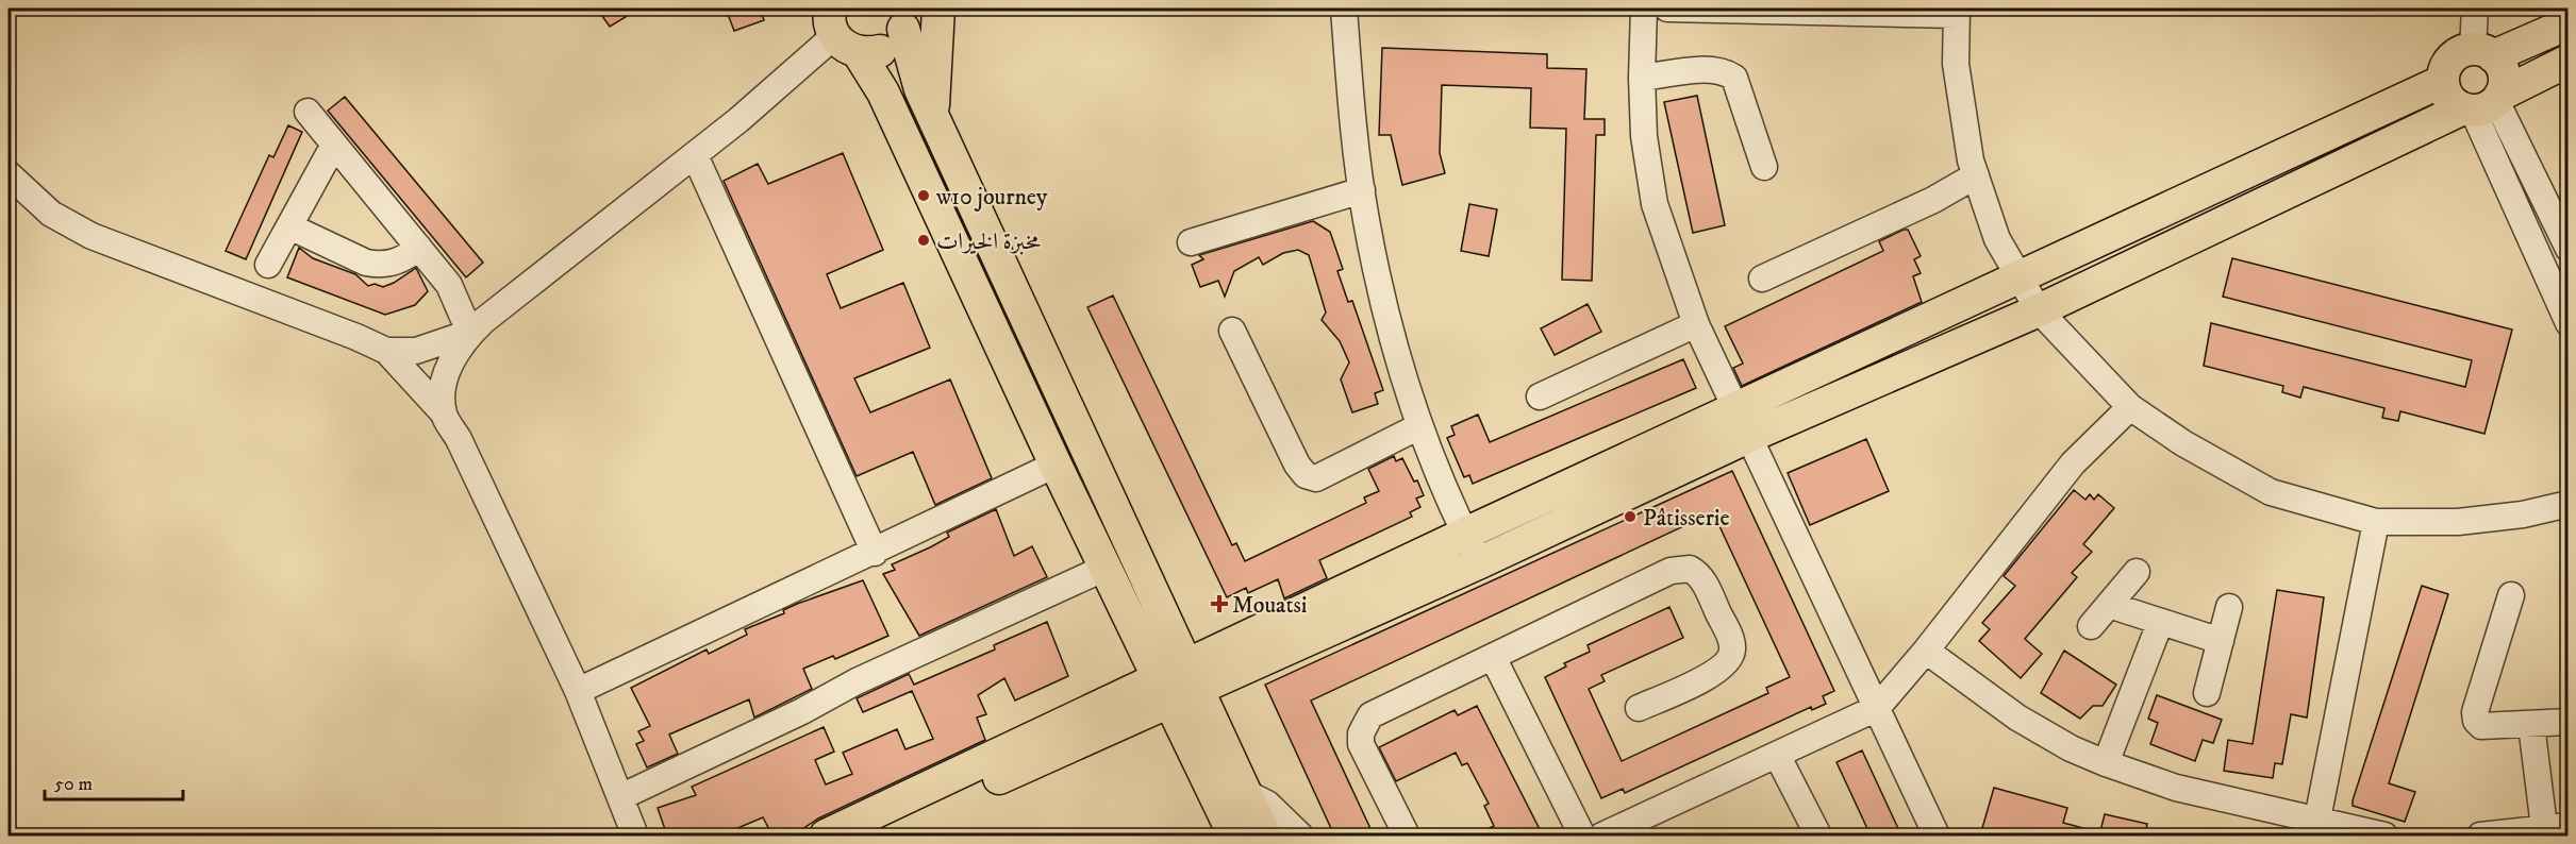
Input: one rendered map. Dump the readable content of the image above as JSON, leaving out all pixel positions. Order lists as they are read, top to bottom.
{
  "places": {
    "other": ["w10 journey", "مخبزة الخيرات", "Pâtisserie"],
    "health": ["Mouatsi"]
  },
  "scale_bar": "50 m"
}
